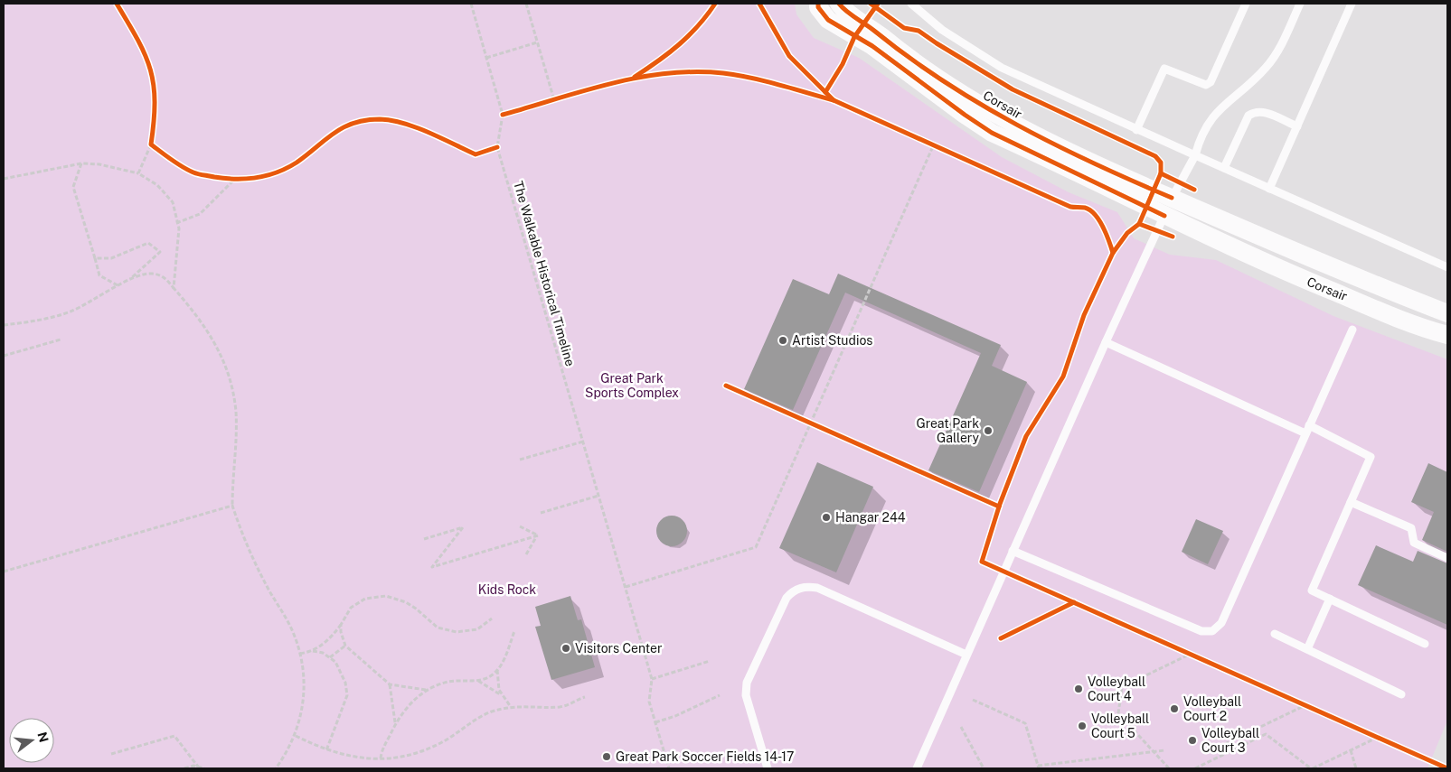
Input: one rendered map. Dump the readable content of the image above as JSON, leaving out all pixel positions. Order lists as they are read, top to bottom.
{
  "streets": {
    "street": ["Corsair"],
    "path": ["The Walkable Historical Timeline"]
  },
  "parks": ["Great Park Sports Complex", "Kids Rock"],
  "places": [
    "Artist Studios",
    "Great Park Gallery",
    "Hangar 244",
    "Visitors Center",
    "Volleyball Court 4",
    "Volleyball Court 2",
    "Volleyball Court 5",
    "Volleyball Court 3",
    "Great Park Soccer Fields 14-17"
  ],
  "north": "right"
}
